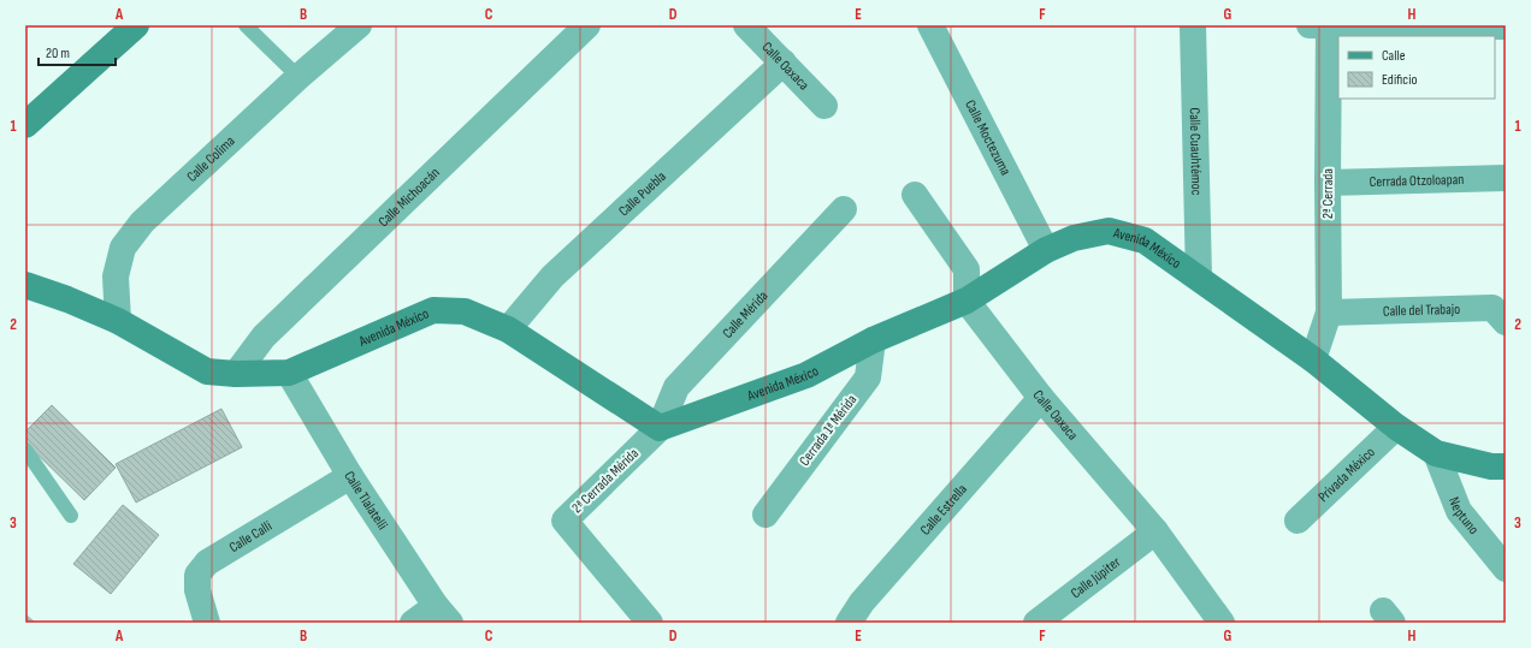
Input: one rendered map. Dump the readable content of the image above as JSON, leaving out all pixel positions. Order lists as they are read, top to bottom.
{
  "streets": {
    "street": [
      "Calle Oaxaca",
      "Calle Moctezuma",
      "Calle Cuauhtémoc",
      "Calle Colima",
      "Cerrada Otzoloapan",
      "Calle Puebla",
      "2ª Cerrada",
      "Calle Michoacán",
      "Avenida México",
      "Calle del Trabajo",
      "Calle Mérida",
      "Cerrada 1ª Mérida",
      "Privada México",
      "2ª Cerrada Mérida",
      "Calle Tlalatelli",
      "Calle Estrella",
      "Neptuno",
      "Calle Calli",
      "Calle Júpiter"
    ]
  },
  "crossings": [
    ["Calle Oaxaca", "Calle Puebla"],
    ["Calle Oaxaca", "Avenida México"],
    ["Calle Oaxaca", "Calle Estrella"],
    ["Calle Oaxaca", "Calle Júpiter"],
    ["Calle Moctezuma", "Avenida México"],
    ["Calle Cuauhtémoc", "Avenida México"],
    ["Calle Colima", "Avenida México"],
    ["Cerrada Otzoloapan", "2ª Cerrada"],
    ["Calle Puebla", "Avenida México"],
    ["2ª Cerrada", "Avenida México"],
    ["2ª Cerrada", "Calle del Trabajo"],
    ["Calle Michoacán", "Avenida México"],
    ["Avenida México", "Calle Mérida"],
    ["Avenida México", "Cerrada 1ª Mérida"],
    ["Avenida México", "Privada México"],
    ["Avenida México", "2ª Cerrada Mérida"],
    ["Avenida México", "Calle Tlalatelli"],
    ["Avenida México", "Neptuno"],
    ["Calle Mérida", "2ª Cerrada Mérida"],
    ["Calle Tlalatelli", "Calle Calli"]
  ],
  "legend": ["Calle", "Edificio"],
  "scale_bar": "20 m",
  "grid": {
    "columns": [
      "A",
      "B",
      "C",
      "D",
      "E",
      "F",
      "G",
      "H"
    ],
    "rows": ["1", "2", "3"]
  }
}
